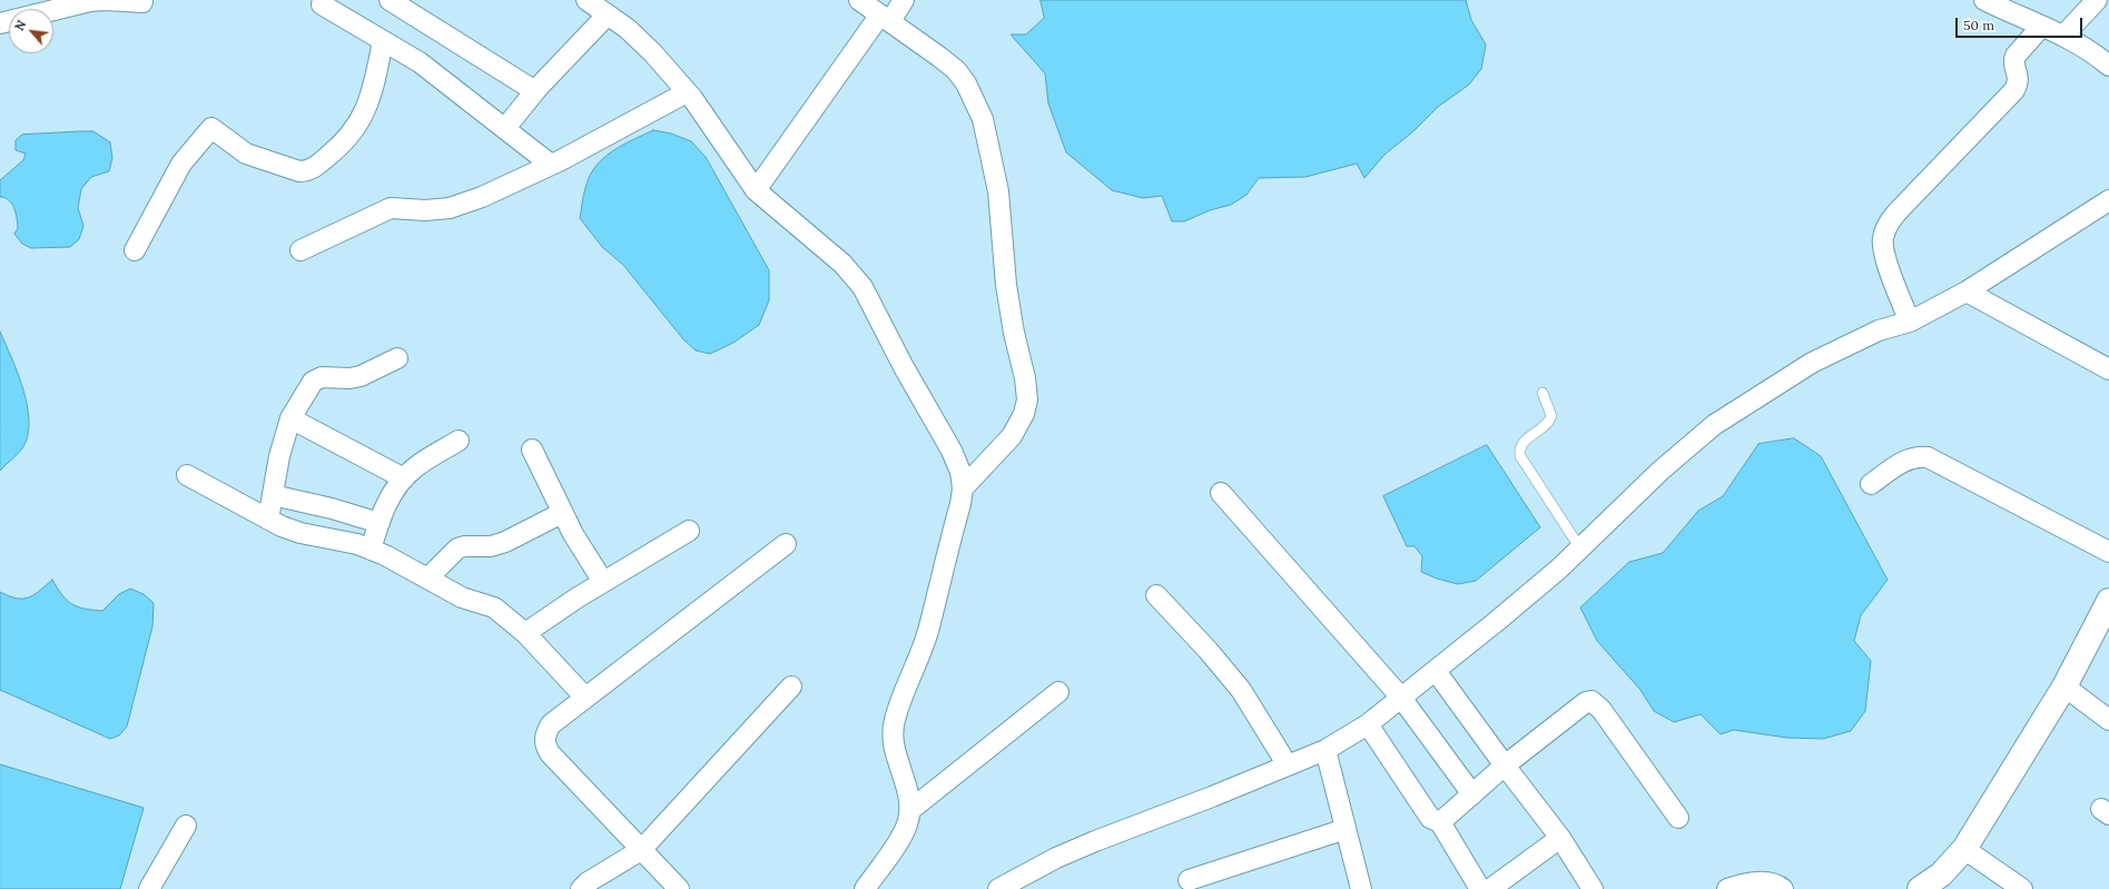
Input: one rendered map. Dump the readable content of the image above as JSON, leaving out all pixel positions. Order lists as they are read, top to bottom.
{
  "scale_bar": "50 m",
  "north": "top left"
}
